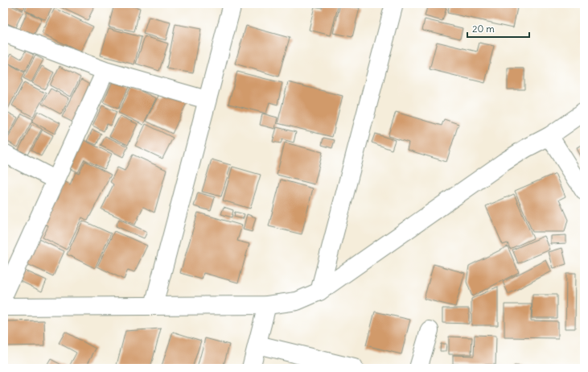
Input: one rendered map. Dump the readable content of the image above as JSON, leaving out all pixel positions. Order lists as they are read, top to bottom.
{
  "scale_bar": "20 m"
}
